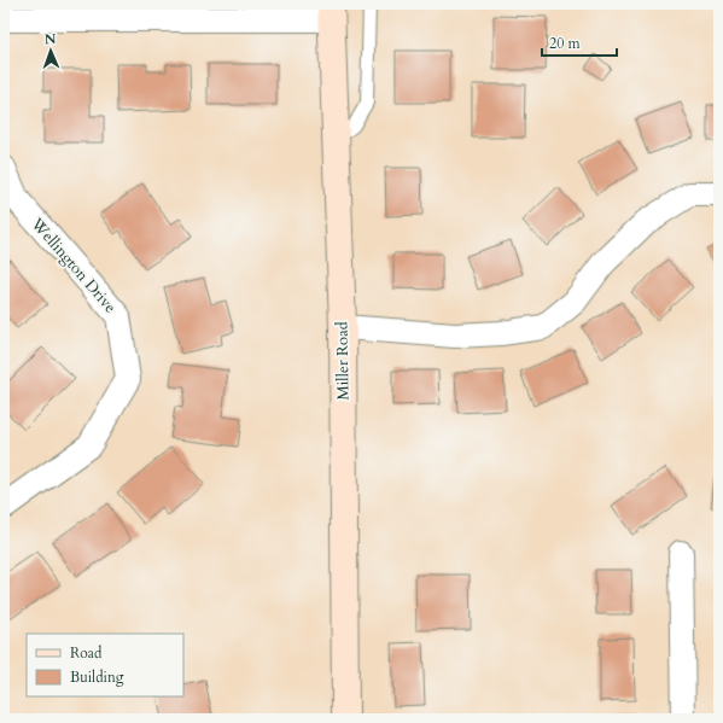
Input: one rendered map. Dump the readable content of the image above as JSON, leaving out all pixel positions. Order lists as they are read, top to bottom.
{
  "streets": {
    "street": ["Wellington Drive", "Miller Road"]
  },
  "legend": ["Road", "Building"],
  "scale_bar": "20 m",
  "north": "top"
}
